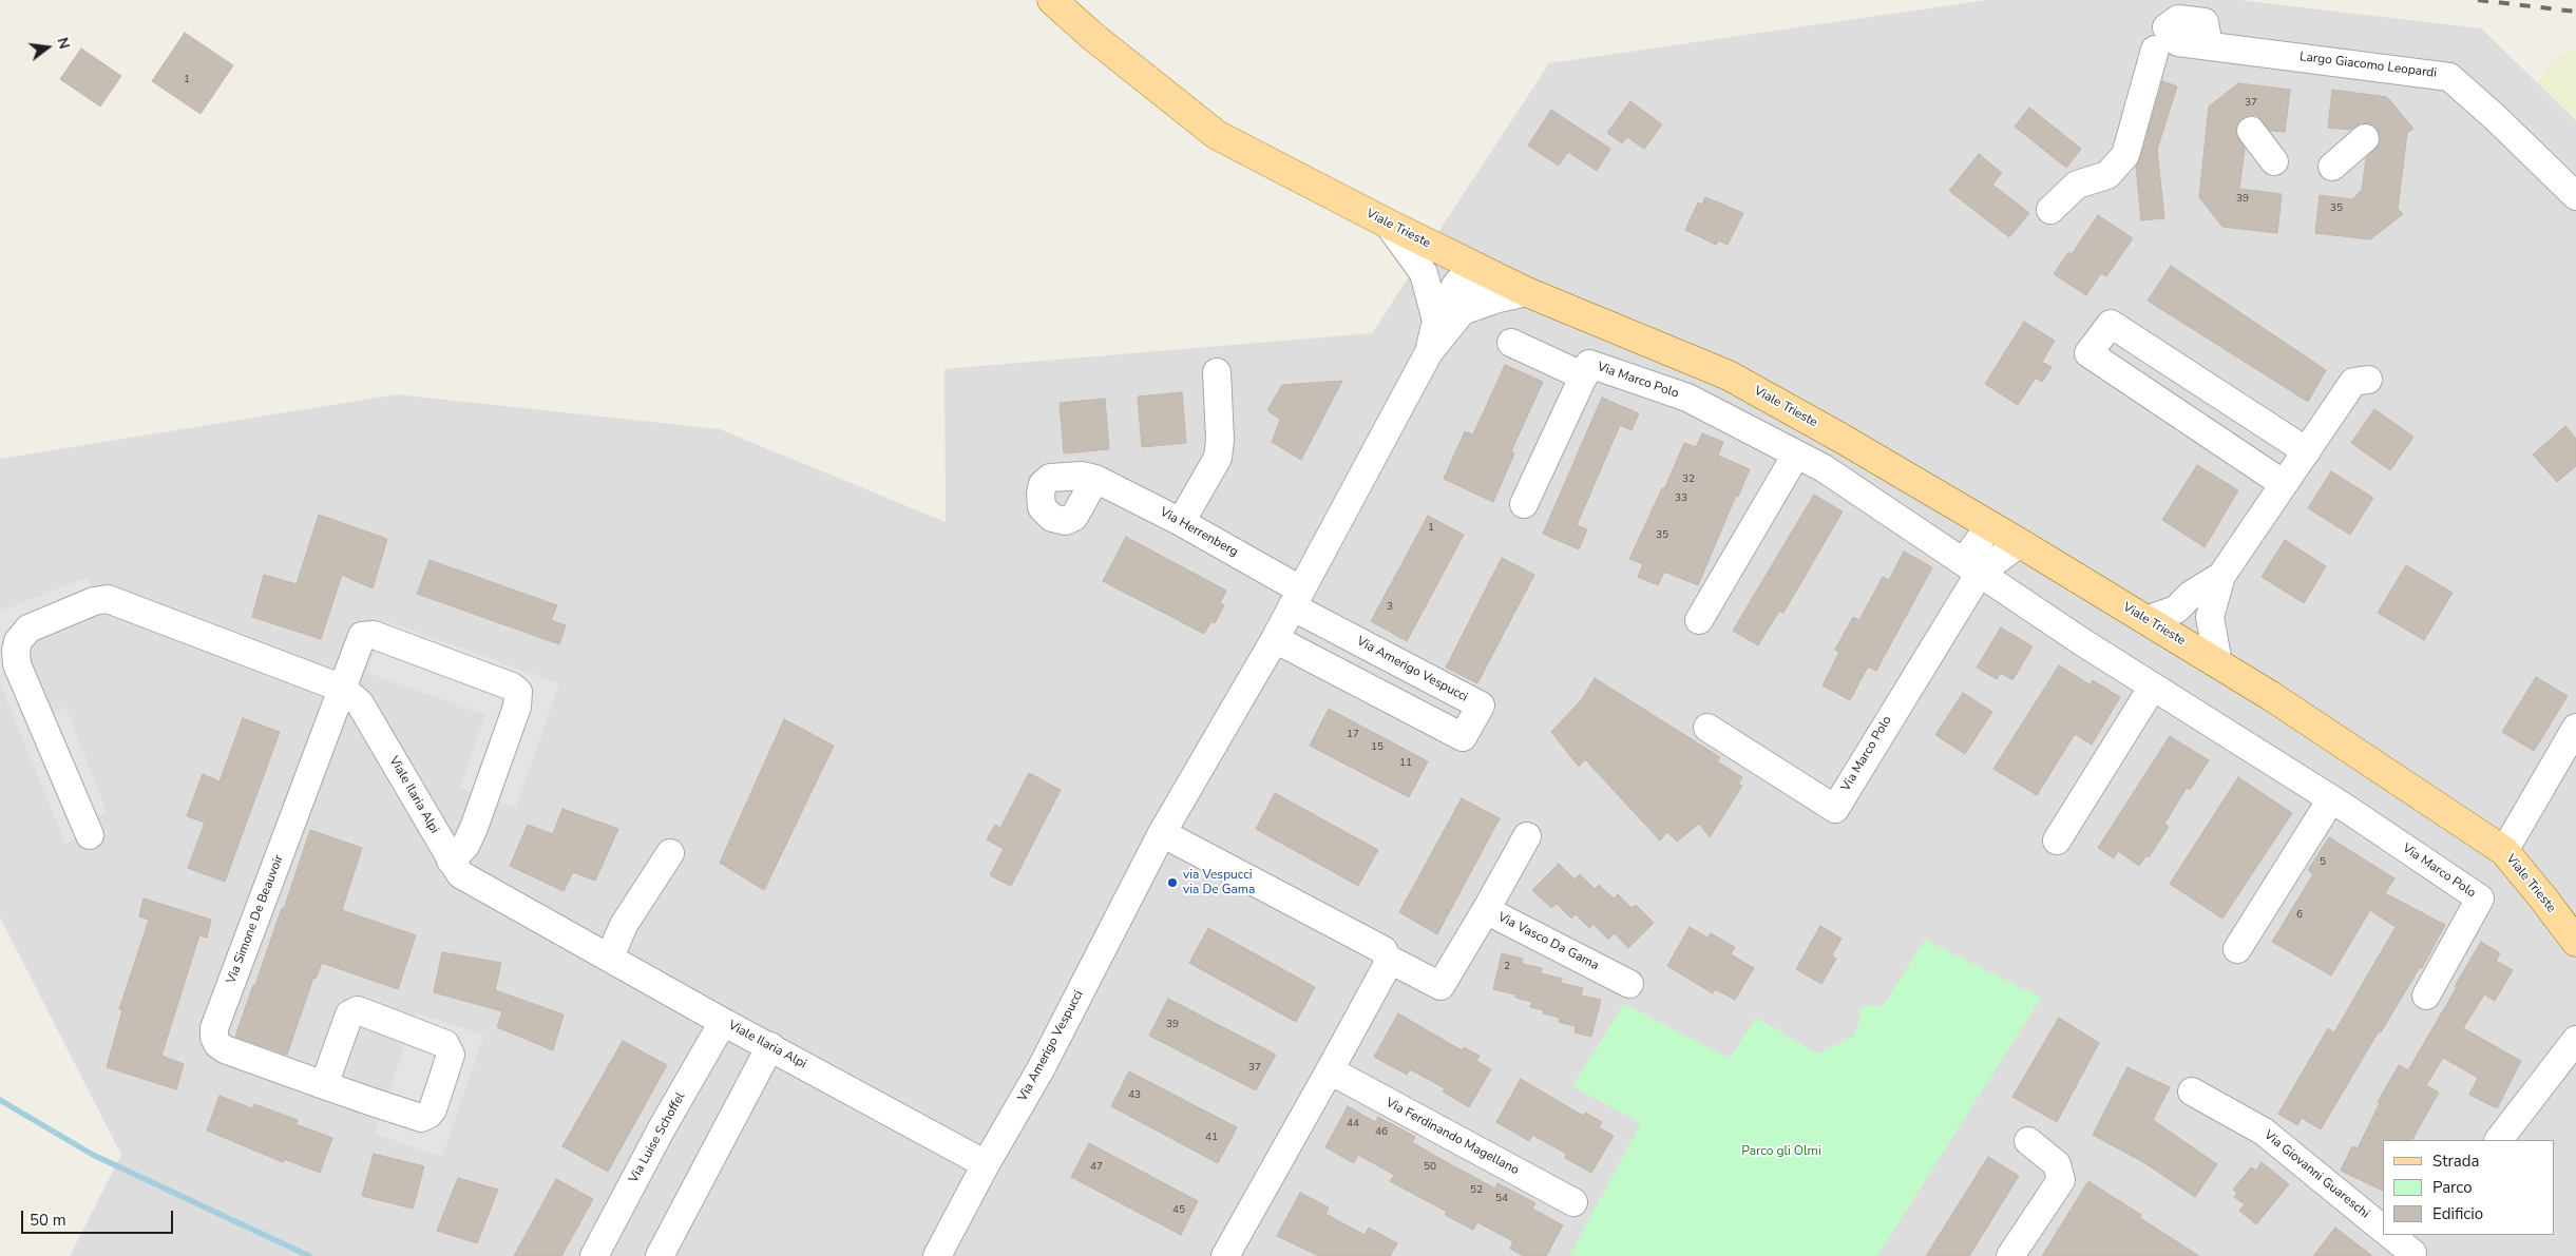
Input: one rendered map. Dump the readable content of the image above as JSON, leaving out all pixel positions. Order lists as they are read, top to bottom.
{
  "streets": {
    "main road": ["Viale Trieste"],
    "street": [
      "Largo Giacomo Leopardi",
      "Via Marco Polo",
      "Via Herrenberg",
      "Via Amerigo Vespucci",
      "Viale Ilaria Alpi",
      "Via Simone De Beauvoir",
      "Via Vasco Da Gama",
      "Via Ferdinando Magellano",
      "Via Luise Schoffel",
      "Via Giovanni Guareschi"
    ]
  },
  "crossings": [
    ["Viale Trieste", "Via Marco Polo"],
    ["Viale Trieste", "Via Amerigo Vespucci"],
    ["Via Herrenberg", "Via Amerigo Vespucci"],
    ["Via Amerigo Vespucci", "Viale Ilaria Alpi"],
    ["Viale Ilaria Alpi", "Via Simone De Beauvoir"],
    ["Viale Ilaria Alpi", "Via Luise Schoffel"]
  ],
  "parks": ["Parco gli Olmi"],
  "places": ["via Vespucci via De Gama"],
  "house_numbers": [
    "1",
    "37",
    "39",
    "35",
    "32",
    "33",
    "1",
    "35",
    "3",
    "17",
    "15",
    "11",
    "5",
    "6",
    "2",
    "39",
    "37",
    "43",
    "44",
    "46",
    "41",
    "47",
    "50",
    "52",
    "54",
    "45"
  ],
  "legend": ["Strada", "Parco", "Edificio"],
  "scale_bar": "50 m",
  "north": "right"
}
